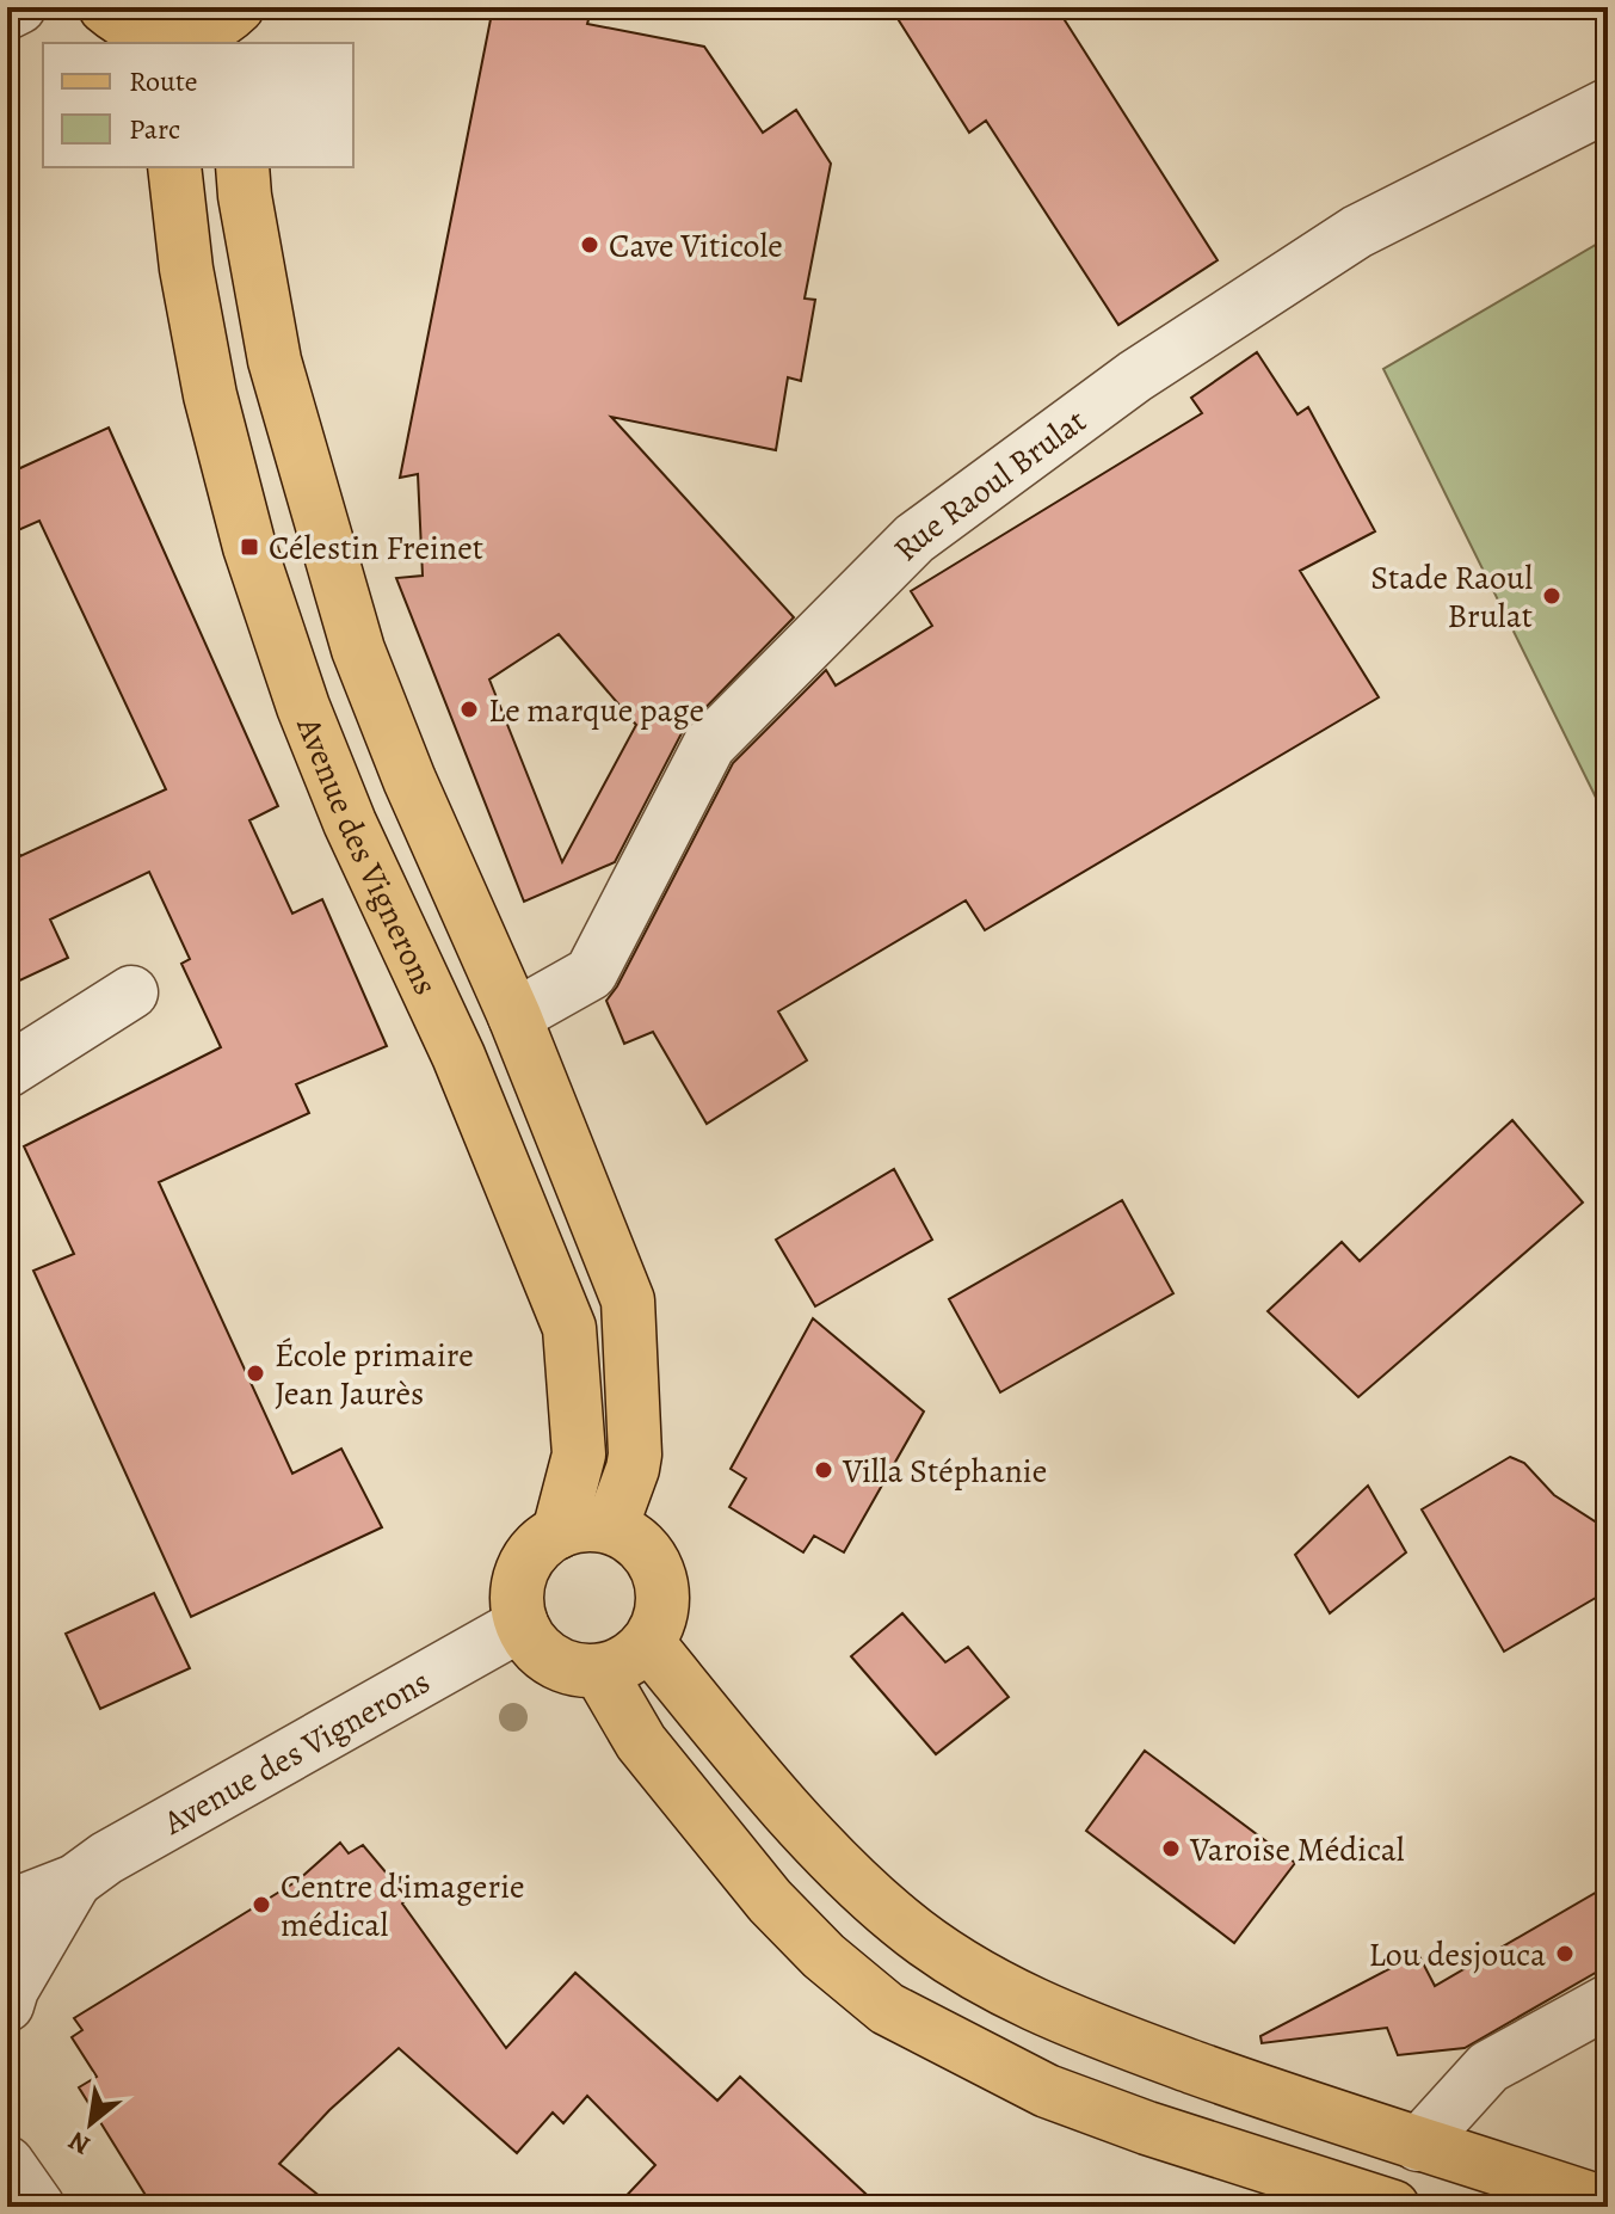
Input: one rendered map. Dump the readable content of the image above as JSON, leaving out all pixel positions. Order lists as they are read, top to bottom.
{
  "streets": {
    "main road": ["Avenue des Vignerons"],
    "street": ["Rue Raoul Brulat"]
  },
  "crossings": [
    ["Rue Raoul Brulat", "Avenue des Vignerons"]
  ],
  "places": {
    "other": [
      "Cave Viticole",
      "Stade Raoul Brulat",
      "Le marque page",
      "École primaire Jean Jaurès",
      "Villa Stéphanie",
      "Varoise Médical",
      "Centre d'imagerie médical",
      "Lou desjouca"
    ],
    "transit": ["Célestin Freinet"]
  },
  "legend": ["Route", "Parc"],
  "north": "bottom left"
}
